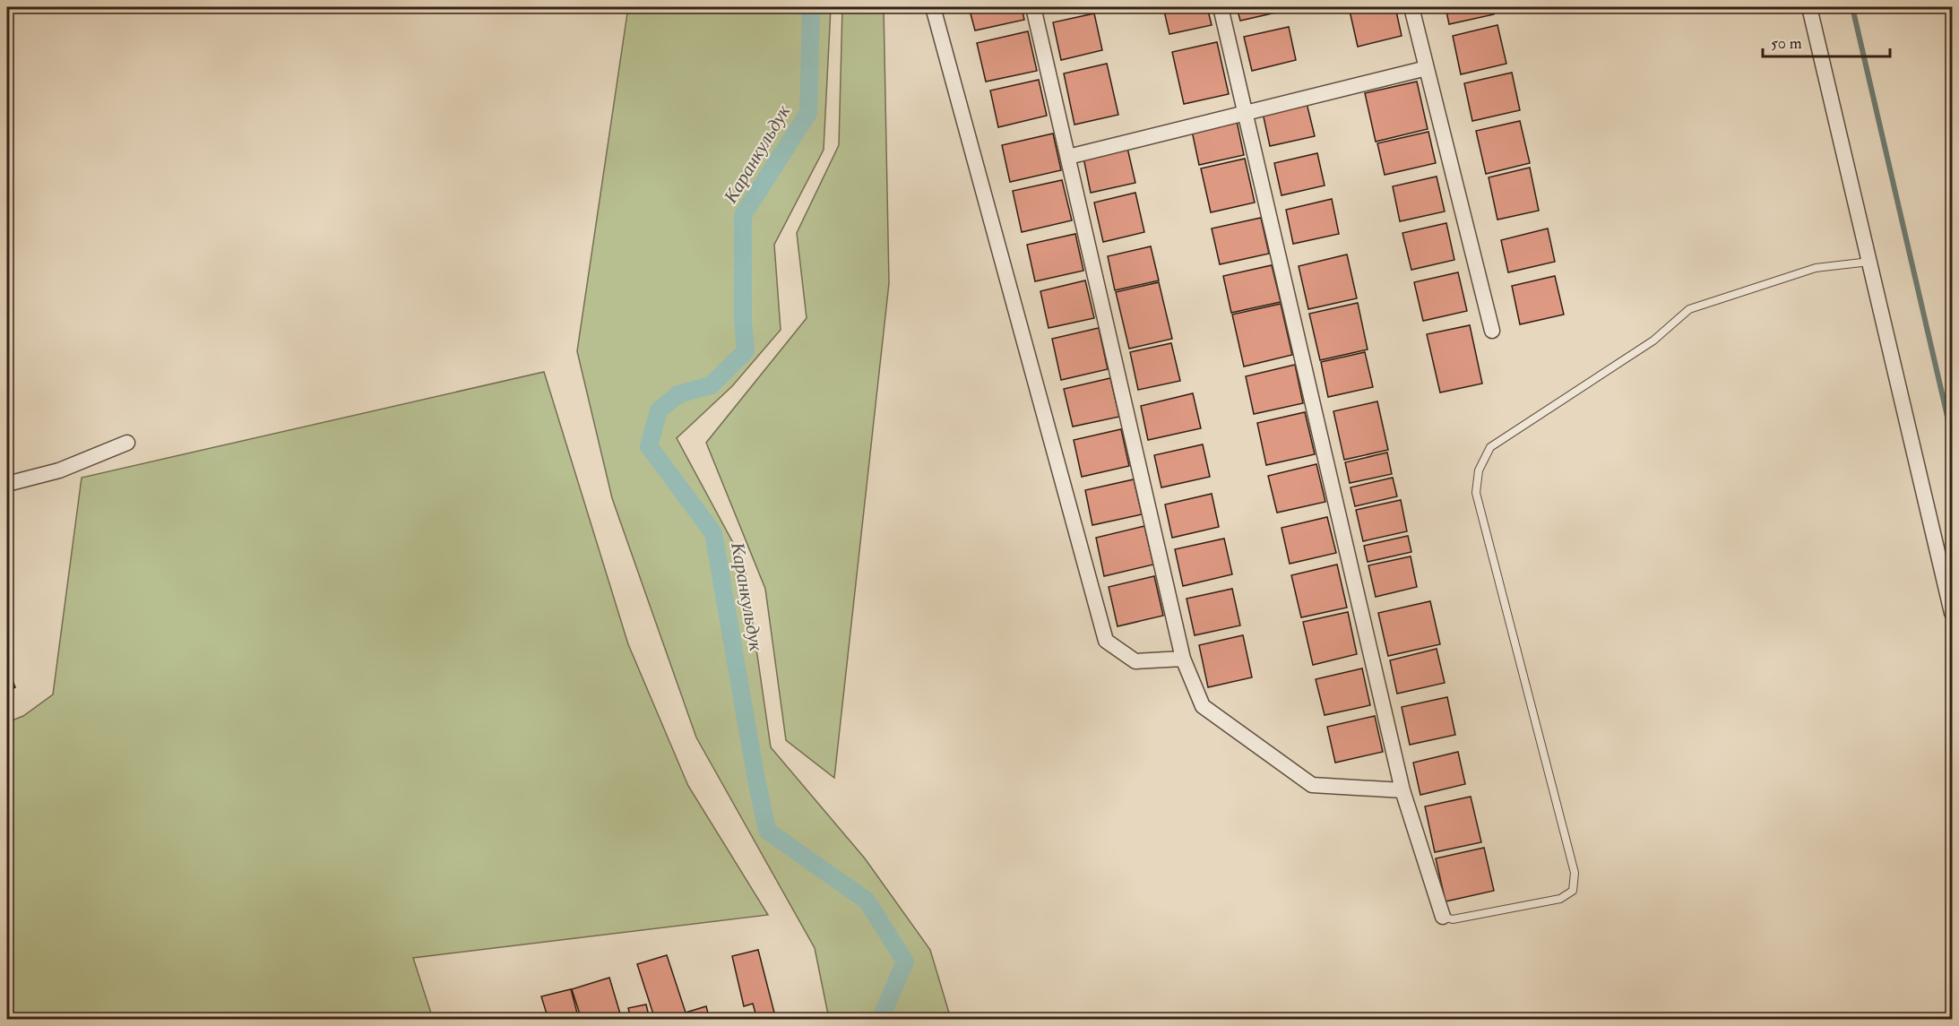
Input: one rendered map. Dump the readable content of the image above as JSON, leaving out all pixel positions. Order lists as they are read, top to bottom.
{
  "water": ["Каранкульдук"],
  "scale_bar": "50 m"
}
